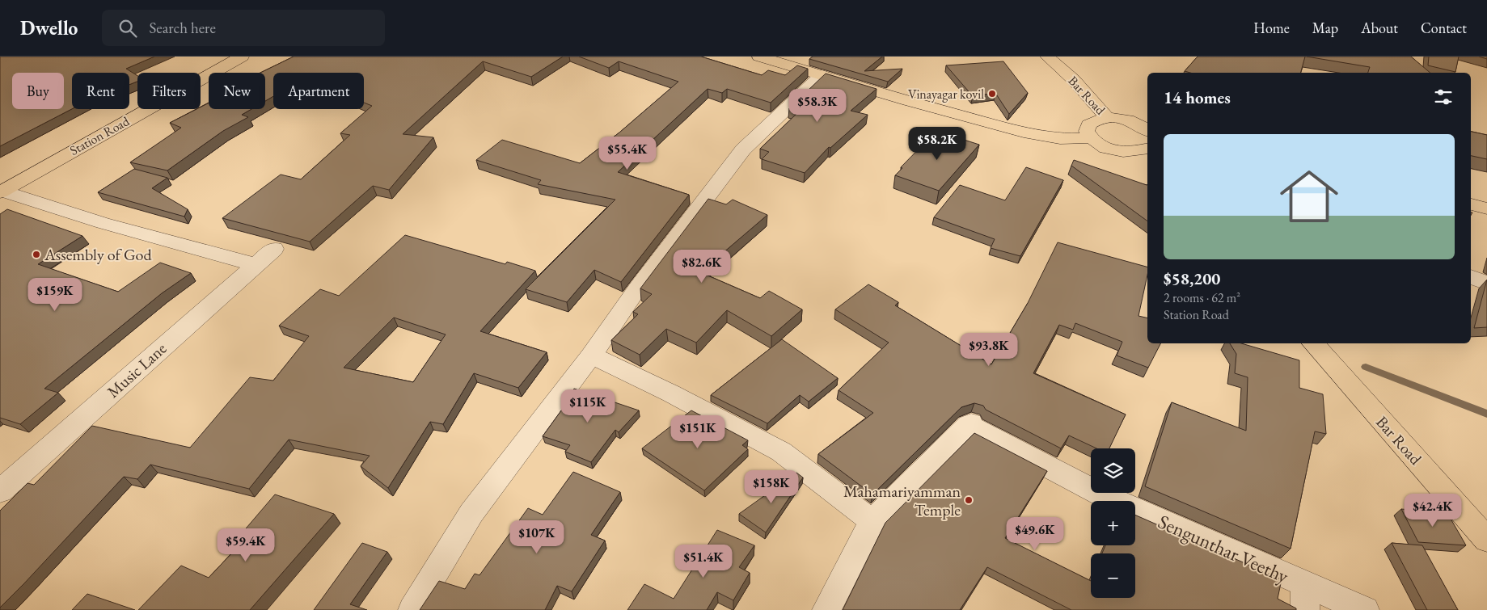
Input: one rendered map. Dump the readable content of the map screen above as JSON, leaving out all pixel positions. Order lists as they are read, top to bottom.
{
  "streets": {
    "main road": ["Bar Road", "Station Road"],
    "street": ["Music Lane", "Sengunthar Veethy"]
  },
  "places": ["Vinayagar kovil", "Assembly of God", "Mahamariyamman Temple"],
  "page": {
    "header": "Dwello",
    "search": "Search here",
    "nav": [
      "Home",
      "Map",
      "About",
      "Contact"
    ],
    "chip": [
      "Buy",
      "Rent",
      "Filters",
      "New",
      "Apartment"
    ],
    "heading": "14 homes",
    "price": [
      "$58.3K",
      "$58.2K",
      "$55.4K",
      "$82.6K",
      "$159K",
      "$93.8K",
      "$115K",
      "$151K",
      "$158K",
      "$42.4K",
      "$49.6K",
      "$107K",
      "$59.4K",
      "$51.4K"
    ],
    "list": [
      {
        "name": "$58,200",
        "note": "2 rooms · 62 m² · Station Road"
      }
    ],
    "map_buttons": ["+", "−"]
  }
}
